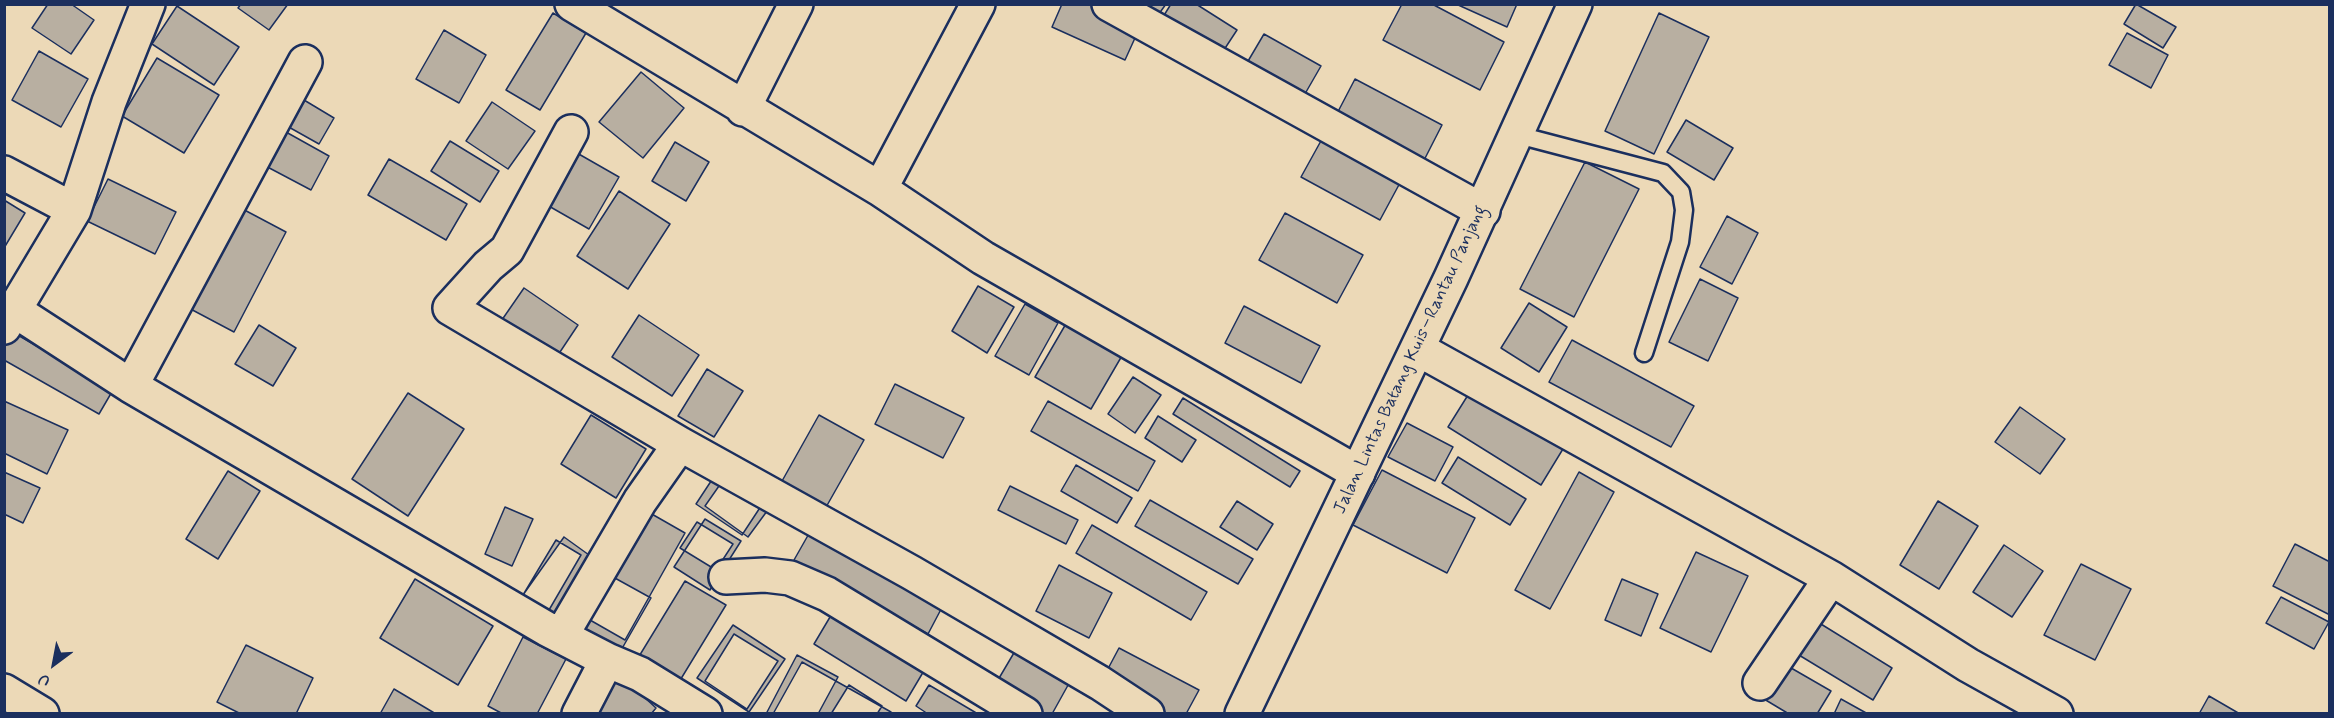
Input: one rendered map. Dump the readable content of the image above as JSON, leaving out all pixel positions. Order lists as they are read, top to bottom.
{
  "streets": {
    "street": ["Jalan Lintas Batang Kuis–Rantau Panjang"]
  },
  "north": "bottom left"
}
